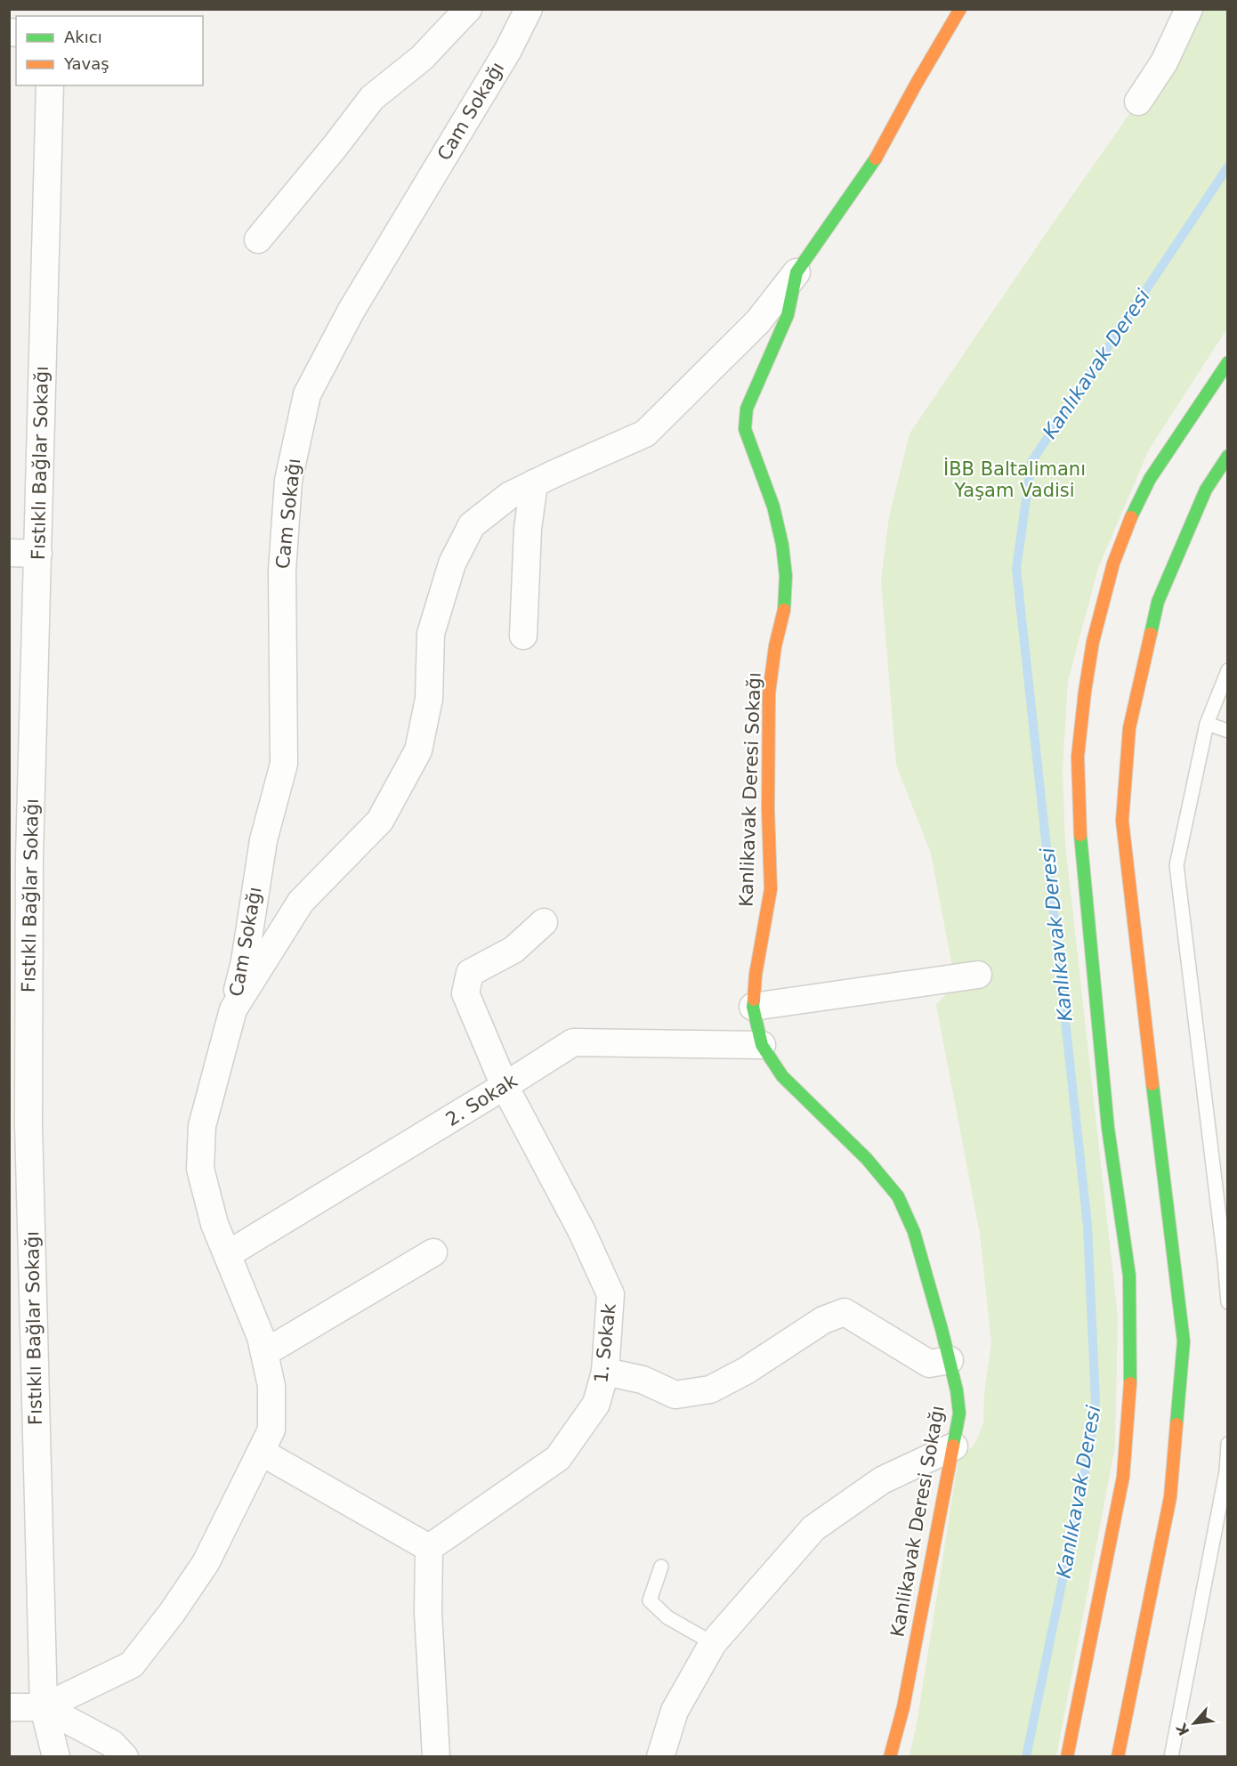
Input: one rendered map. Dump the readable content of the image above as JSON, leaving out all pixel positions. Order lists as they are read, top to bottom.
{
  "streets": {
    "main road": ["Kanlikavak Deresi Sokağı"],
    "street": [
      "Cam Sokağı",
      "Fıstıklı Bağlar Sokağı",
      "2. Sokak",
      "1. Sokak"
    ]
  },
  "crossings": [
    ["Cam Sokağı", "Fıstıklı Bağlar Sokağı"],
    ["Cam Sokağı", "2. Sokak"],
    ["Kanlikavak Deresi Sokağı", "2. Sokak"],
    ["2. Sokak", "1. Sokak"]
  ],
  "water": ["Kanlıkavak Deresi"],
  "parks": ["İBB Baltalimanı Yaşam Vadisi"],
  "legend": ["Akıcı", "Yavaş"],
  "north": "bottom left"
}
